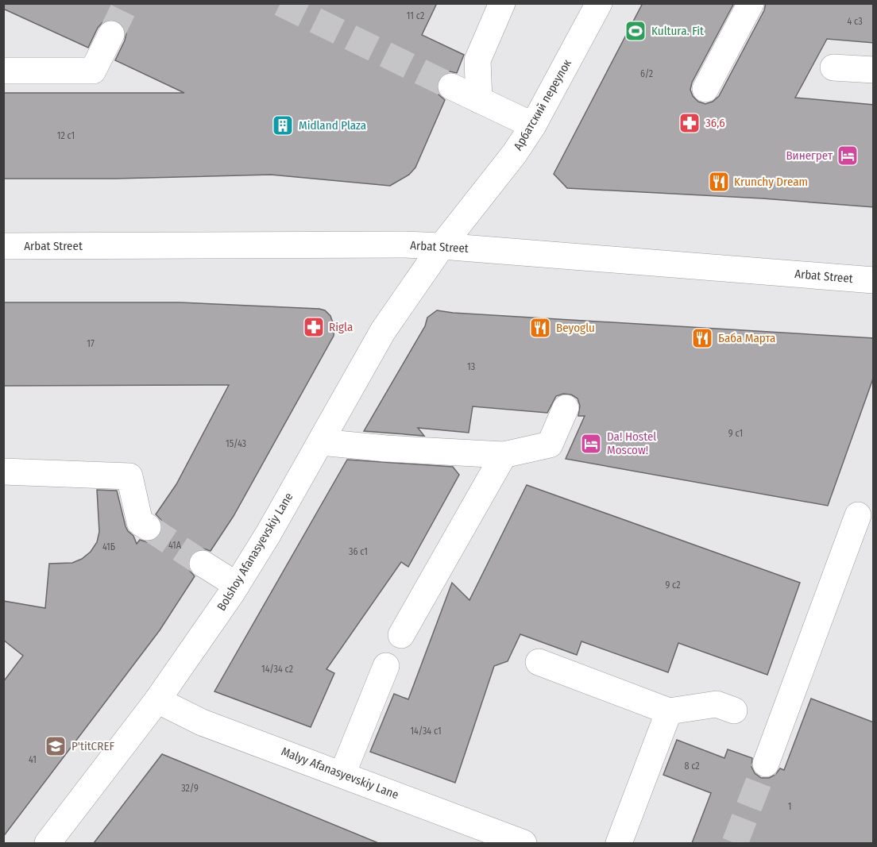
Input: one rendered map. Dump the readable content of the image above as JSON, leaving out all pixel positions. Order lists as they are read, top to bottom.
{
  "streets": {
    "street": [
      "Арбатский переулок",
      "Arbat Street",
      "Bolshoy Afanasyevskiy Lane",
      "Malyy Afanasyevskiy Lane"
    ]
  },
  "crossings": [
    ["Арбатский переулок", "Arbat Street"],
    ["Арбатский переулок", "Bolshoy Afanasyevskiy Lane"],
    ["Arbat Street", "Bolshoy Afanasyevskiy Lane"],
    ["Bolshoy Afanasyevskiy Lane", "Malyy Afanasyevskiy Lane"]
  ],
  "places": {
    "sports": ["Kultura. Fit"],
    "pharmacy": ["36,6", "Rigla"],
    "building": ["Midland Plaza"],
    "hotel": ["Винегрет", "Da! Hostel Moscow!"],
    "restaurant": ["Krunchy Dream", "Beyoglu", "Баба Марта"],
    "school or university": ["P'titCREF"]
  },
  "house_numbers": [
    "11 с2",
    "4 с3",
    "6/2",
    "12 с1",
    "17",
    "13",
    "9 с1",
    "15/43",
    "41А",
    "41Б",
    "36 с1",
    "9 c2",
    "14/34 с2",
    "14/34 с1",
    "41",
    "8 с2",
    "32/9",
    "1"
  ]
}
